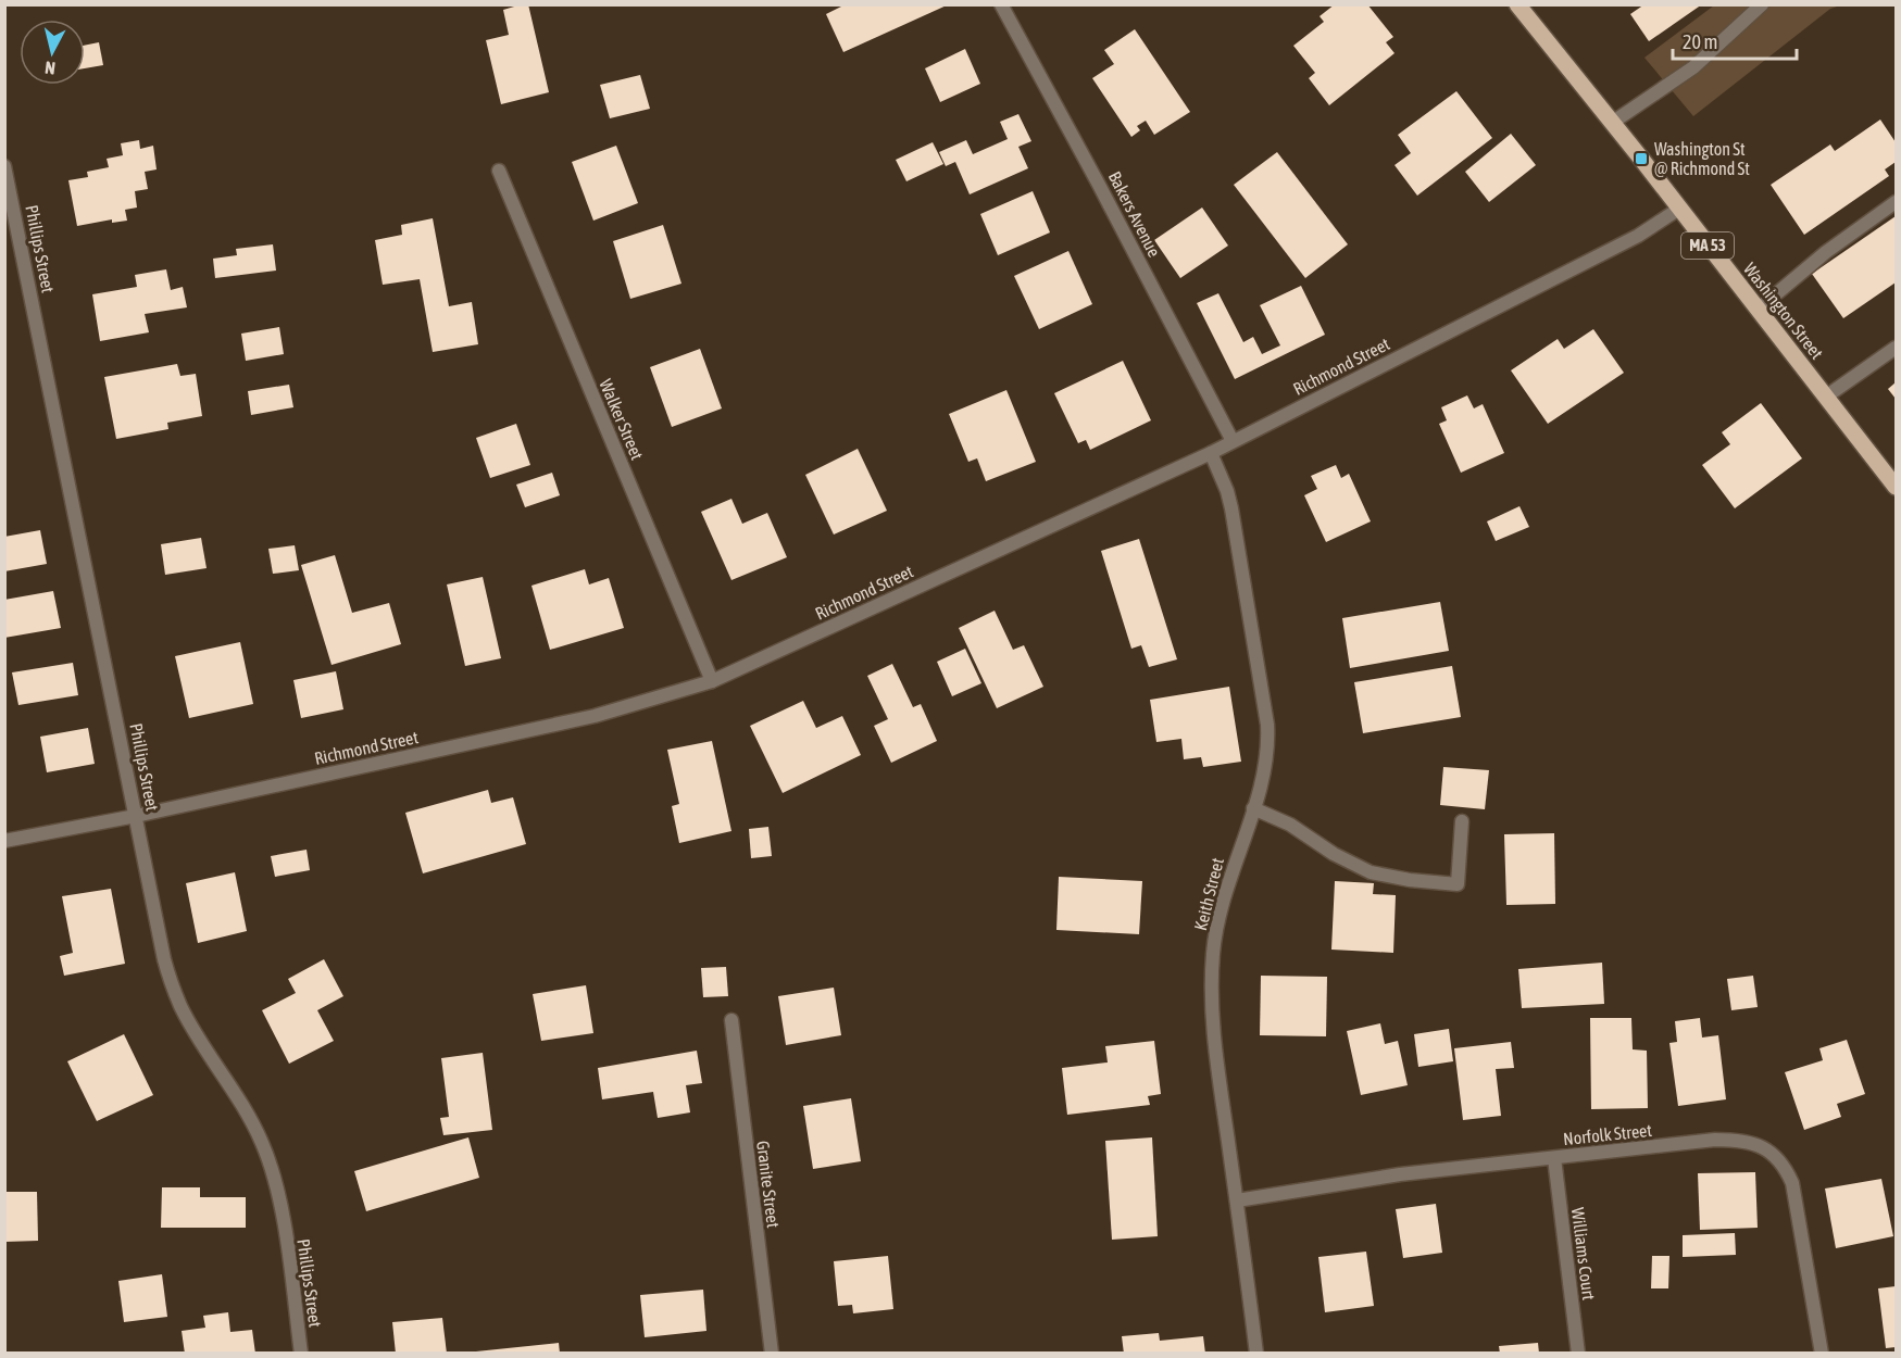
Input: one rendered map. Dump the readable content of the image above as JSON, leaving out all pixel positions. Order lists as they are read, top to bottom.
{
  "streets": {
    "main road": ["MA 53", "Washington Street"],
    "street": [
      "Bakers Avenue",
      "Phillips Street",
      "Richmond Street",
      "Walker Street",
      "Keith Street",
      "Norfolk Street",
      "Granite Street",
      "Williams Court"
    ]
  },
  "crossings": [
    ["Bakers Avenue", "Richmond Street"],
    ["Phillips Street", "Richmond Street"],
    ["Washington Street", "Richmond Street"],
    ["Richmond Street", "Walker Street"],
    ["Richmond Street", "Keith Street"],
    ["Keith Street", "Norfolk Street"],
    ["Norfolk Street", "Williams Court"]
  ],
  "places": {
    "transit": ["Washington St @ Richmond St"]
  },
  "scale_bar": "20 m",
  "north": "bottom"
}
